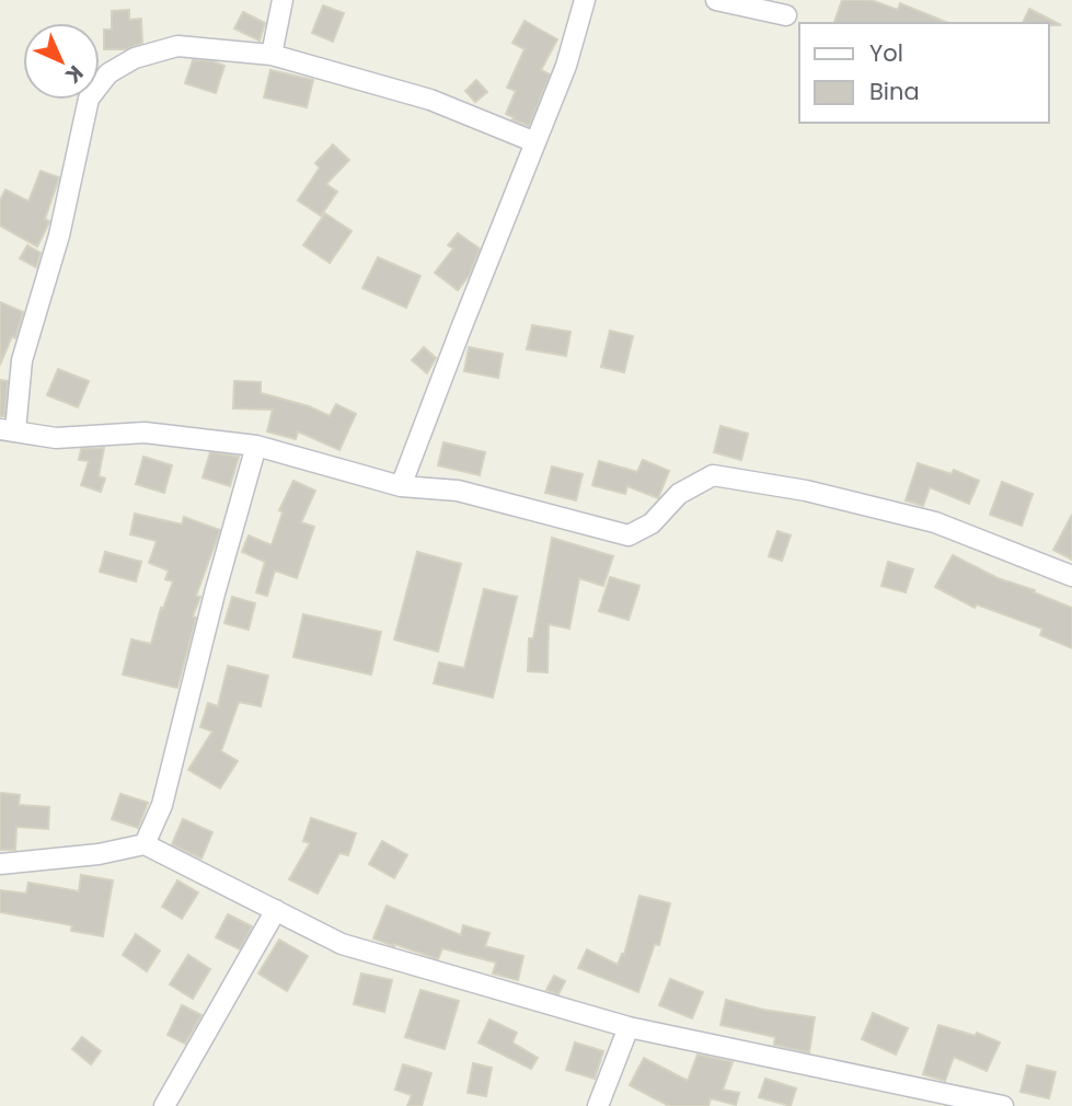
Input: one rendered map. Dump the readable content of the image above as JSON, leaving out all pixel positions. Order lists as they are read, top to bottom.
{
  "legend": ["Yol", "Bina"],
  "north": "bottom right"
}
